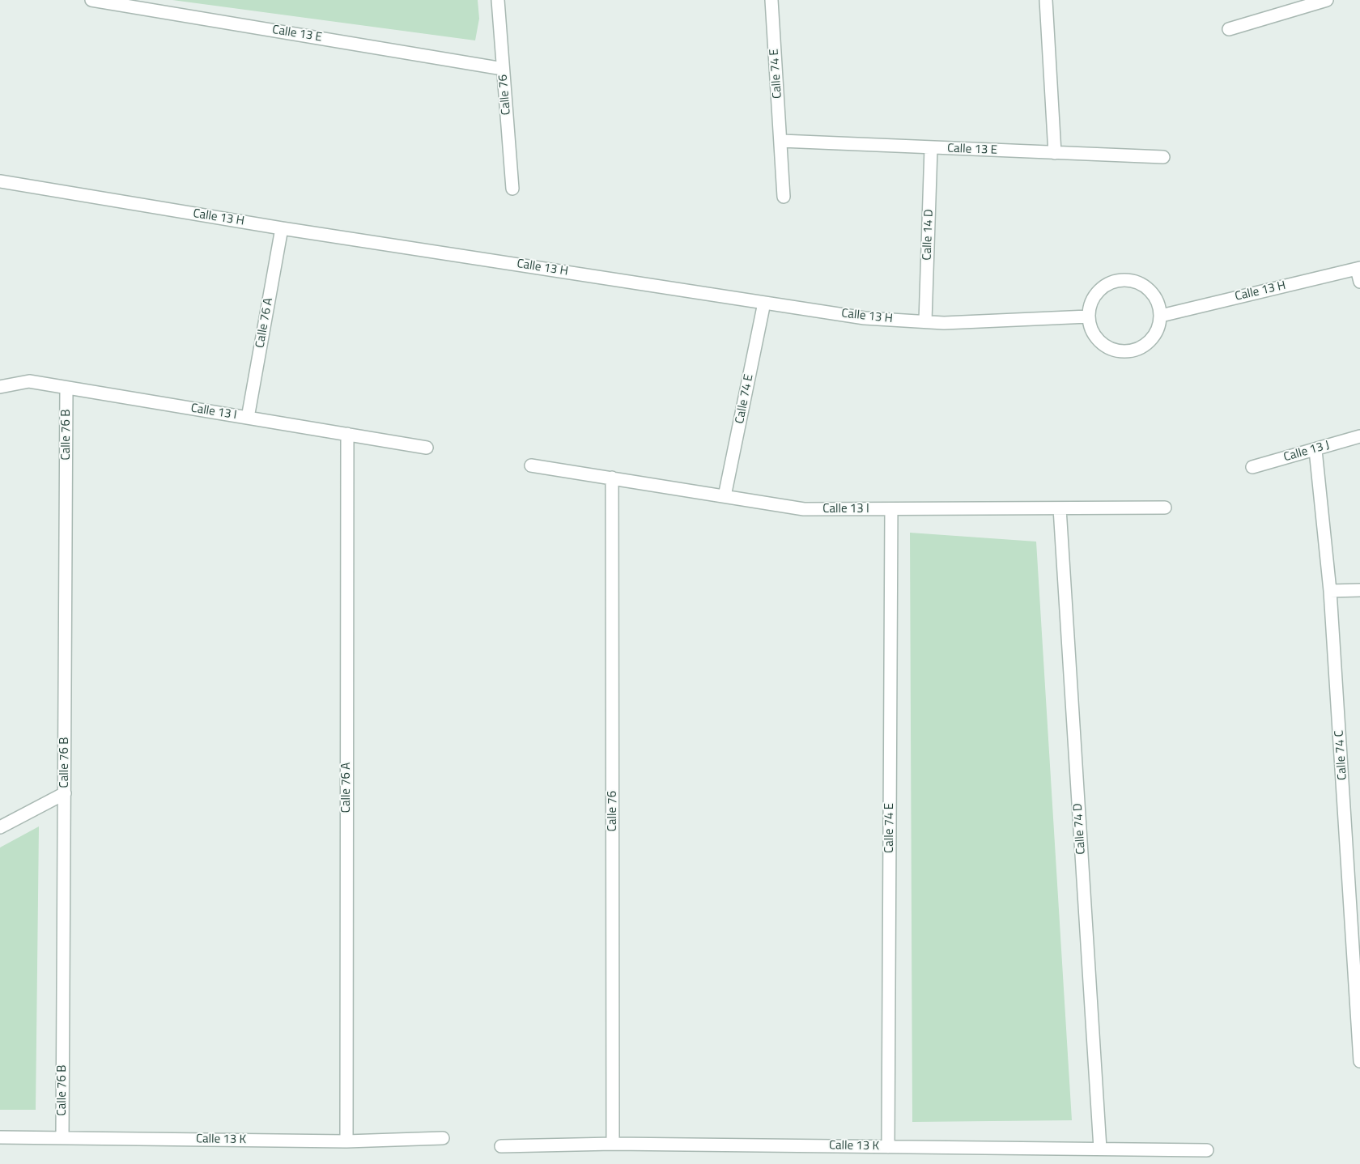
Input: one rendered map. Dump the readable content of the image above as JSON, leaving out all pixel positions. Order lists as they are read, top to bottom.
{
  "streets": {
    "street": [
      "Calle 13 E",
      "Calle 74 E",
      "Calle 76",
      "Calle 13 H",
      "Calle 14 D",
      "Calle 76 A",
      "Calle 13 I",
      "Calle 76 B",
      "Calle 13 J",
      "Calle 74 C",
      "Calle 74 D",
      "Calle 13 K"
    ]
  },
  "crossings": [
    ["Calle 13 E", "Calle 74 E"],
    ["Calle 13 E", "Calle 76"],
    ["Calle 13 E", "Calle 14 D"],
    ["Calle 74 E", "Calle 13 H"],
    ["Calle 74 E", "Calle 13 I"],
    ["Calle 74 E", "Calle 13 K"],
    ["Calle 76", "Calle 13 I"],
    ["Calle 76", "Calle 13 K"],
    ["Calle 13 H", "Calle 14 D"],
    ["Calle 13 H", "Calle 76 A"],
    ["Calle 76 A", "Calle 13 I"],
    ["Calle 76 A", "Calle 13 K"],
    ["Calle 13 I", "Calle 76 B"],
    ["Calle 13 I", "Calle 74 D"],
    ["Calle 76 B", "Calle 13 K"],
    ["Calle 13 J", "Calle 74 C"],
    ["Calle 74 D", "Calle 13 K"]
  ]
}
